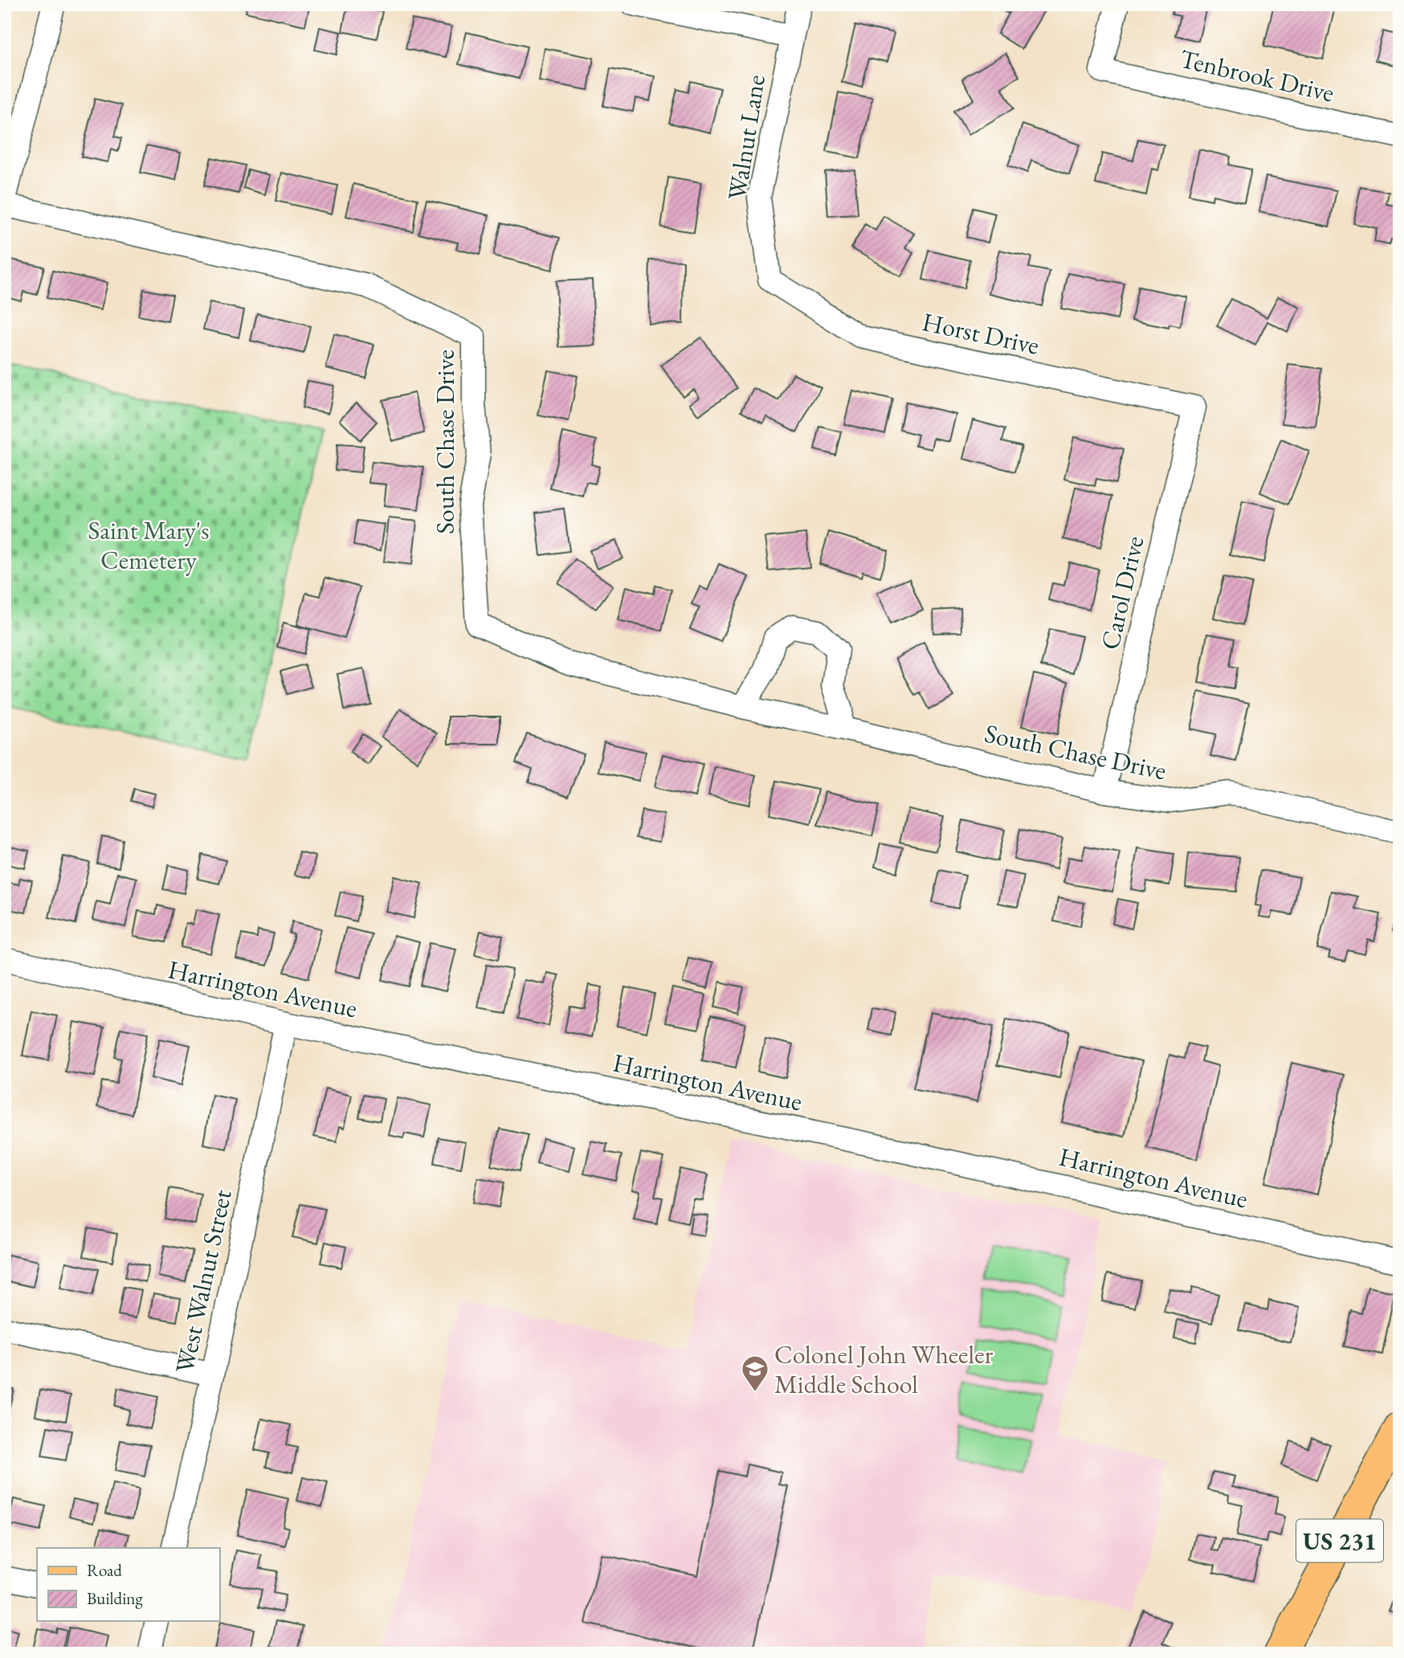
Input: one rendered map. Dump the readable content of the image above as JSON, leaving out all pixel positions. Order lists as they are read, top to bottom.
{
  "streets": {
    "main road": ["US 231"],
    "street": [
      "Tenbrook Drive",
      "Walnut Lane",
      "Horst Drive",
      "South Chase Drive",
      "Carol Drive",
      "Harrington Avenue",
      "West Walnut Street"
    ]
  },
  "crossings": [
    ["Walnut Lane", "Horst Drive"],
    ["Horst Drive", "Carol Drive"],
    ["South Chase Drive", "Carol Drive"],
    ["Harrington Avenue", "West Walnut Street"]
  ],
  "parks": ["Saint Mary's Cemetery"],
  "places": {
    "school or university": ["Colonel John Wheeler Middle School"]
  },
  "legend": ["Road", "Building"]
}
